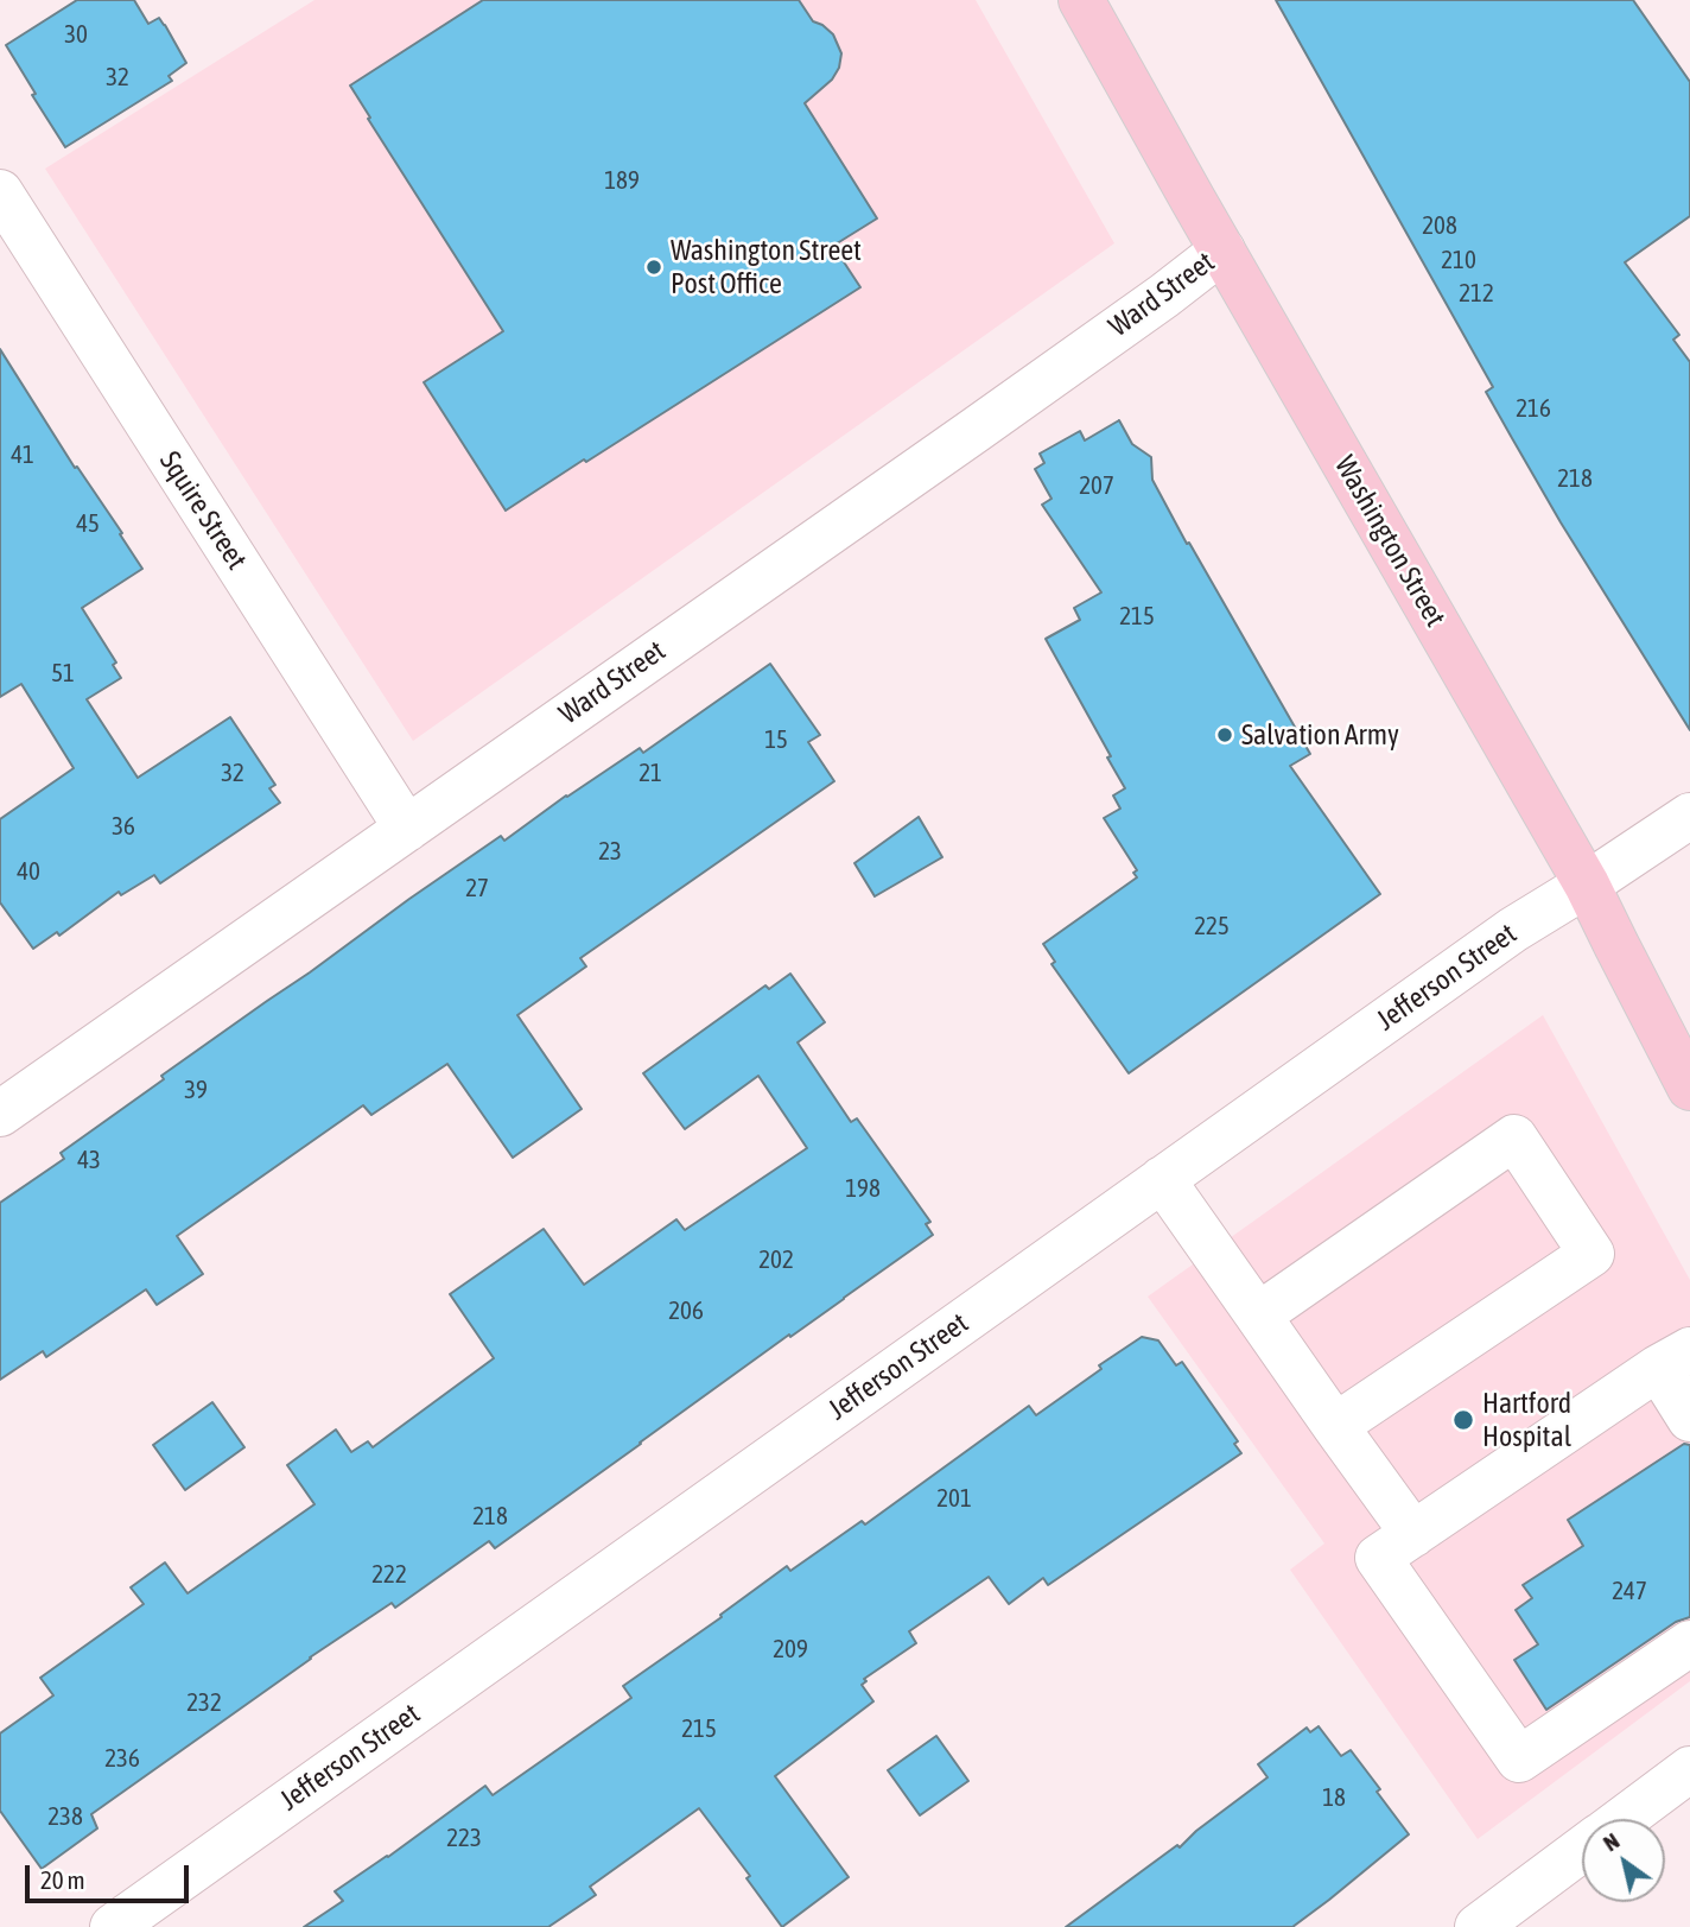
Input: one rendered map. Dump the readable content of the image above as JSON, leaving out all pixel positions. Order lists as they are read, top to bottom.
{
  "streets": {
    "main road": ["Washington Street"],
    "street": ["Ward Street", "Squire Street", "Jefferson Street"]
  },
  "crossings": [
    ["Ward Street", "Squire Street"],
    ["Ward Street", "Washington Street"],
    ["Washington Street", "Jefferson Street"]
  ],
  "places": ["Washington Street Post Office", "Salvation Army", "Hartford Hospital"],
  "house_numbers": [
    "30",
    "32",
    "189",
    "208",
    "210",
    "212",
    "216",
    "41",
    "218",
    "207",
    "45",
    "215",
    "51",
    "15",
    "32",
    "21",
    "36",
    "23",
    "40",
    "27",
    "225",
    "39",
    "43",
    "198",
    "202",
    "206",
    "201",
    "218",
    "222",
    "247",
    "209",
    "232",
    "215",
    "236",
    "18",
    "238",
    "223"
  ],
  "scale_bar": "20 m",
  "north": "top left"
}
